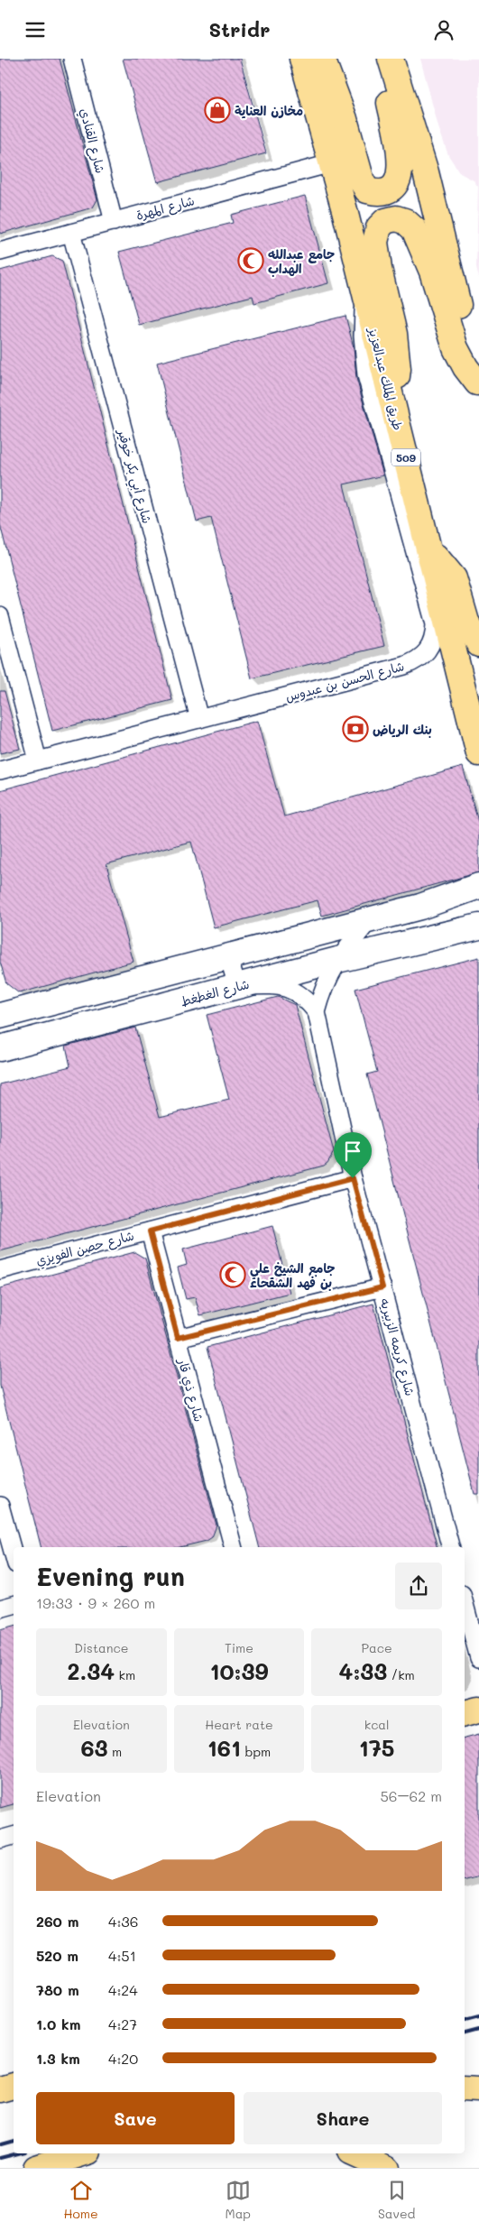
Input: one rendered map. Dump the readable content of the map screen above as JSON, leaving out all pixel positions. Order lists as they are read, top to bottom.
{
  "streets": {
    "main road": ["طريق الملك عبدالعزيز", "509"],
    "street": [
      "شارع القنادي",
      "شارع المهرة",
      "شارع أبي بكر خوقير",
      "شارع الحسن بن عبدوس",
      "شارع الغطغط",
      "شارع حصن الفويزي",
      "شارع كريمه الزبيريه",
      "شارع ذي قار"
    ]
  },
  "crossings": [
    ["شارع القنادي", "شارع المهرة"],
    ["شارع المهرة", "طريق الملك عبدالعزيز"],
    ["شارع المهرة", "شارع أبي بكر خوقير"],
    ["طريق الملك عبدالعزيز", "509"],
    ["طريق الملك عبدالعزيز", "شارع الحسن بن عبدوس"],
    ["شارع أبي بكر خوقير", "شارع الحسن بن عبدوس"],
    ["شارع الغطغط", "شارع كريمه الزبيريه"],
    ["شارع حصن الفويزي", "شارع كريمه الزبيريه"],
    ["شارع حصن الفويزي", "شارع ذي قار"]
  ],
  "places": {
    "shop": ["مخازن العناية"],
    "mosque": ["جامع عبدالله الهداب", "جامع الشيخ علي بن فهد الشقحاء"],
    "bank": ["بنك الرياض"]
  },
  "page": {
    "header": "Stridr",
    "heading": ["Evening run", "19:33 · 9 × 260 m"],
    "stats": [
      ["Distance", "2.34 km"],
      ["Time", "10:39"],
      ["Pace", "4:33 /km"],
      ["Elevation", "63 m"],
      ["Heart rate", "161 bpm"],
      ["kcal", "175"]
    ],
    "chart": ["Elevation", "56–62 m"],
    "list": [
      {
        "name": "260 m",
        "note": "4:36"
      },
      {
        "name": "520 m",
        "note": "4:51"
      },
      {
        "name": "780 m",
        "note": "4:24"
      },
      {
        "name": "1.0 km",
        "note": "4:27"
      },
      {
        "name": "1.3 km",
        "note": "4:20"
      }
    ],
    "buttons": ["Save", "Share"],
    "tabs": ["Home", "Map", "Saved"]
  }
}
